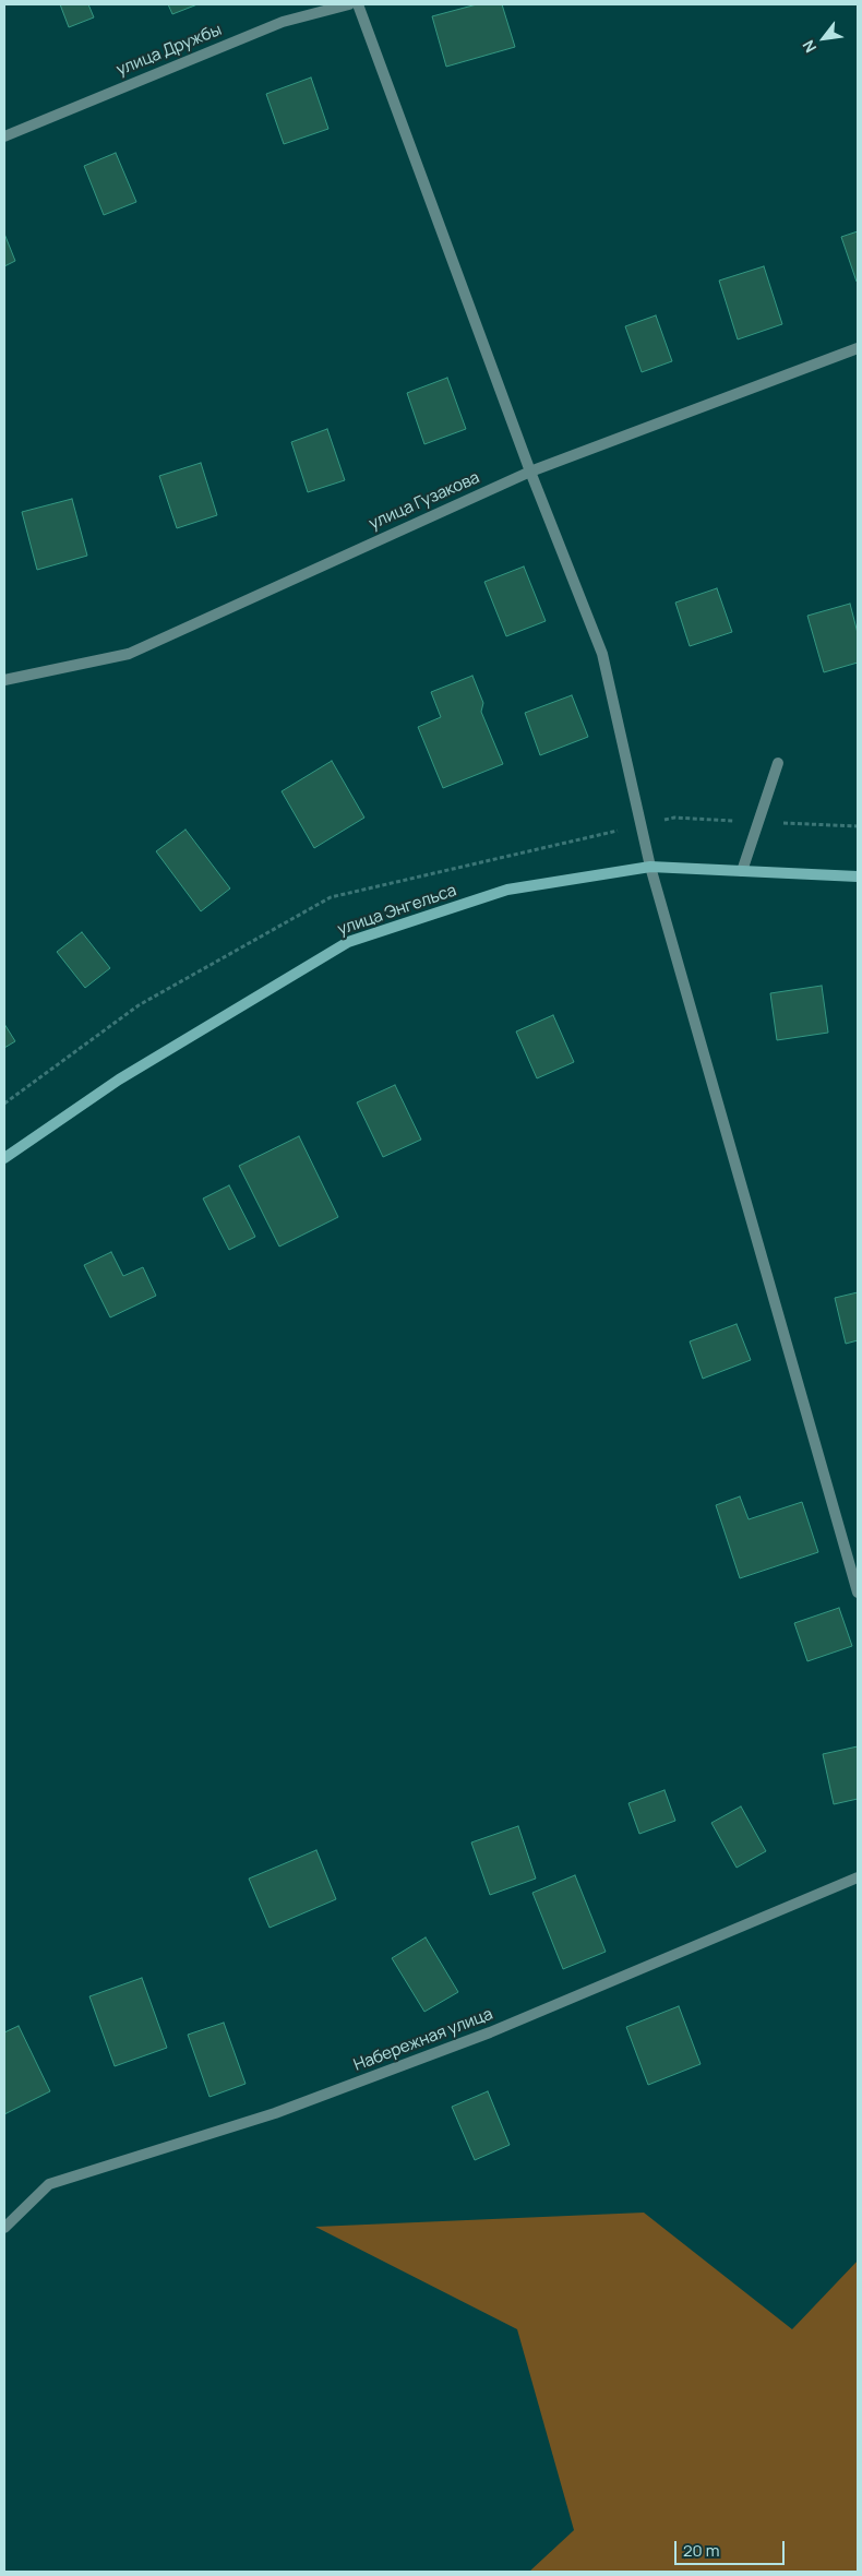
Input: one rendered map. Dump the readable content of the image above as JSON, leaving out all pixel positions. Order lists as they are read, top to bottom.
{
  "streets": {
    "main road": ["улица Энгельса"],
    "street": ["улица Дружбы", "улица Гузакова", "Набережная улица"]
  },
  "scale_bar": "20 m",
  "north": "bottom left"
}
